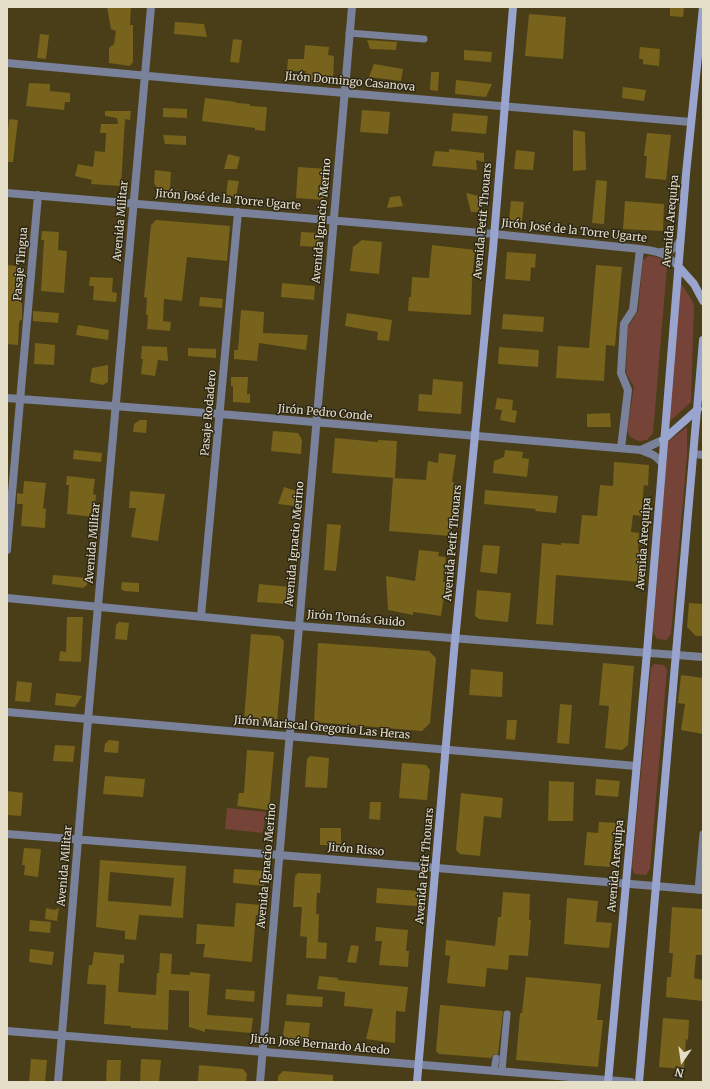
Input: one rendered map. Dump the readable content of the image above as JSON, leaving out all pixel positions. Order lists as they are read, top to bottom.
{
  "streets": {
    "main road": ["Avenida Petit Thouars", "Avenida Arequipa"],
    "street": [
      "Jirón Domingo Casanova",
      "Jirón José de la Torre Ugarte",
      "Avenida Militar",
      "Avenida Ignacio Merino",
      "Pasaje Tingua",
      "Pasaje Rodadero",
      "Jirón Pedro Conde",
      "Jirón Tomás Guido",
      "Jirón Mariscal Gregorio Las Heras",
      "Jirón Risso",
      "Jirón José Bernardo Alcedo"
    ]
  },
  "crossings": [
    ["Jirón Domingo Casanova", "Avenida Militar"],
    ["Jirón Domingo Casanova", "Avenida Ignacio Merino"],
    ["Jirón Domingo Casanova", "Avenida Petit Thouars"],
    ["Jirón Domingo Casanova", "Avenida Arequipa"],
    ["Jirón José de la Torre Ugarte", "Avenida Militar"],
    ["Jirón José de la Torre Ugarte", "Avenida Ignacio Merino"],
    ["Jirón José de la Torre Ugarte", "Avenida Petit Thouars"],
    ["Jirón José de la Torre Ugarte", "Pasaje Tingua"],
    ["Jirón José de la Torre Ugarte", "Pasaje Rodadero"],
    ["Avenida Militar", "Jirón Pedro Conde"],
    ["Avenida Militar", "Jirón Tomás Guido"],
    ["Avenida Militar", "Jirón Mariscal Gregorio Las Heras"],
    ["Avenida Militar", "Jirón Risso"],
    ["Avenida Militar", "Jirón José Bernardo Alcedo"],
    ["Avenida Ignacio Merino", "Jirón Pedro Conde"],
    ["Avenida Ignacio Merino", "Jirón Tomás Guido"],
    ["Avenida Ignacio Merino", "Jirón Mariscal Gregorio Las Heras"],
    ["Avenida Ignacio Merino", "Jirón Risso"],
    ["Avenida Ignacio Merino", "Jirón José Bernardo Alcedo"],
    ["Avenida Petit Thouars", "Jirón Pedro Conde"],
    ["Avenida Petit Thouars", "Jirón Tomás Guido"],
    ["Avenida Petit Thouars", "Jirón Mariscal Gregorio Las Heras"],
    ["Avenida Petit Thouars", "Jirón Risso"],
    ["Avenida Petit Thouars", "Jirón José Bernardo Alcedo"],
    ["Avenida Arequipa", "Jirón Pedro Conde"],
    ["Avenida Arequipa", "Jirón Tomás Guido"],
    ["Avenida Arequipa", "Jirón Mariscal Gregorio Las Heras"],
    ["Avenida Arequipa", "Jirón Risso"],
    ["Avenida Arequipa", "Jirón José Bernardo Alcedo"],
    ["Pasaje Tingua", "Jirón Pedro Conde"],
    ["Pasaje Rodadero", "Jirón Pedro Conde"],
    ["Pasaje Rodadero", "Jirón Tomás Guido"]
  ],
  "north": "bottom"
}
